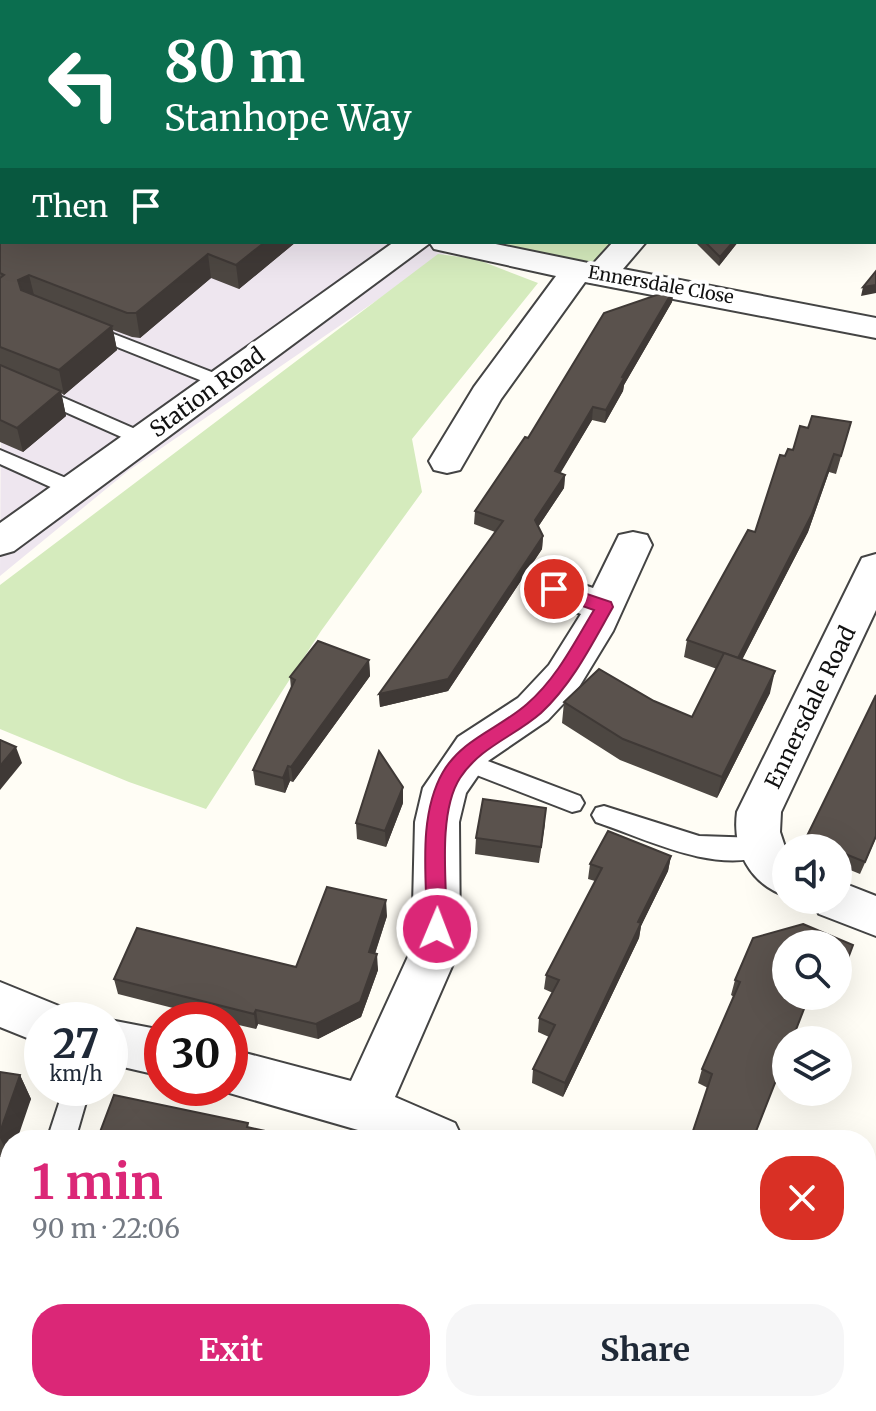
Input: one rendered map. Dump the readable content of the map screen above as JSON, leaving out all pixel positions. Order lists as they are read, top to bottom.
{
  "streets": {
    "street": ["Ennersdale Close", "Station Road", "Ennersdale Road"]
  },
  "page": {
    "turn": ["80 m", "Stanhope Way"],
    "then": "Then",
    "speed": "27 km/h",
    "limit": "30",
    "heading": ["1 min", "90 m · 22:06"],
    "buttons": ["Exit", "Share"]
  }
}
